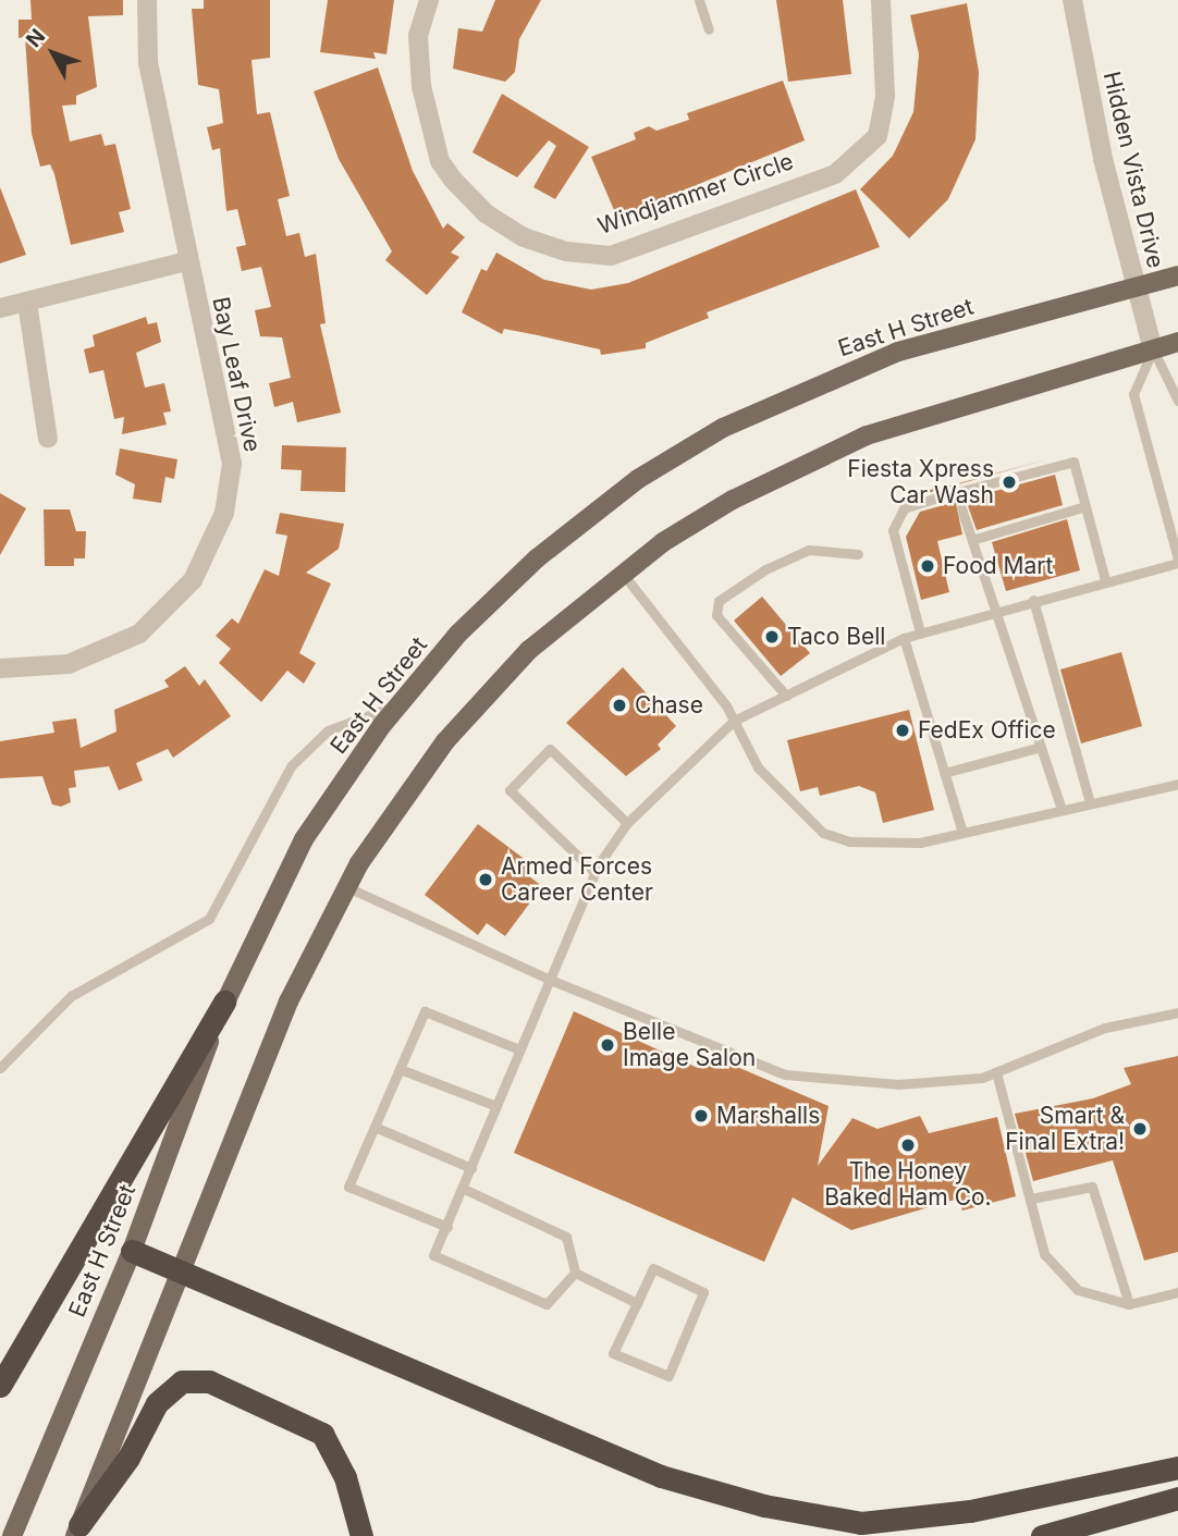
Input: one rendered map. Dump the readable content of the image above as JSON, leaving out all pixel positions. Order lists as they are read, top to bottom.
{
  "streets": {
    "main road": ["East H Street"],
    "street": ["Hidden Vista Drive", "Windjammer Circle", "Bay Leaf Drive"]
  },
  "crossings": [
    ["Hidden Vista Drive", "East H Street"]
  ],
  "places": [
    "Fiesta Xpress Car Wash",
    "Food Mart",
    "Taco Bell",
    "Chase",
    "FedEx Office",
    "Armed Forces Career Center",
    "Belle Image Salon",
    "Marshalls",
    "Smart & Final Extra!",
    "The Honey Baked Ham Co."
  ],
  "north": "top left"
}
